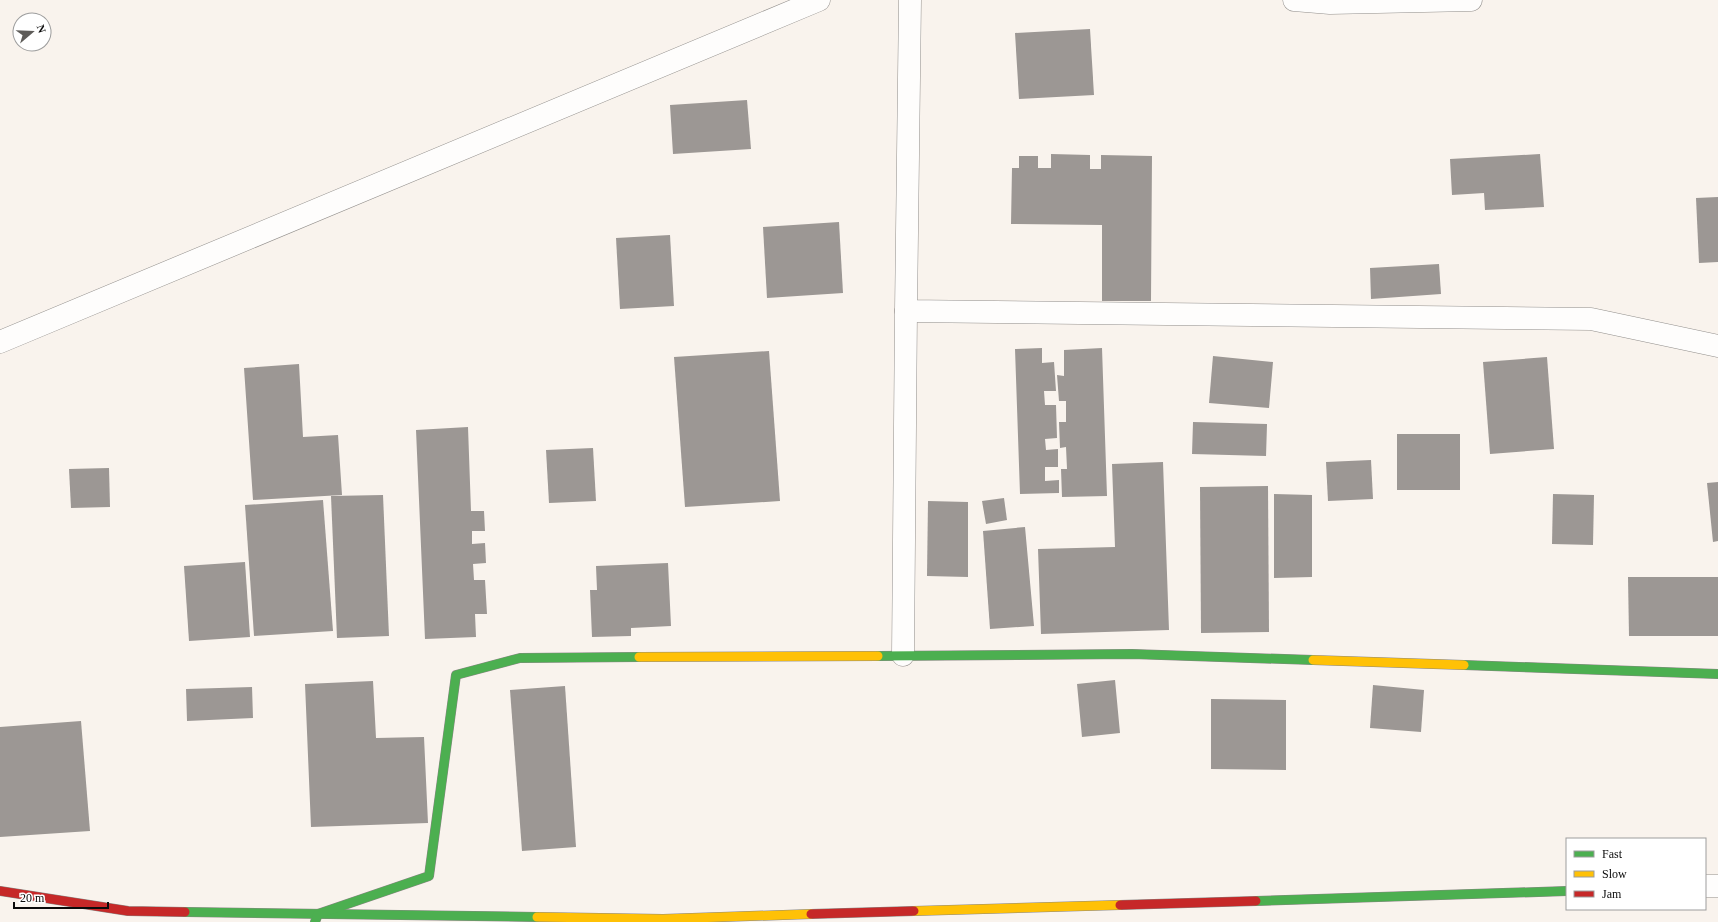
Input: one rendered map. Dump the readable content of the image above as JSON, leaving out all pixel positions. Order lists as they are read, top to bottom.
{
  "legend": ["Fast", "Slow", "Jam"],
  "scale_bar": "20 m",
  "north": "right"
}
